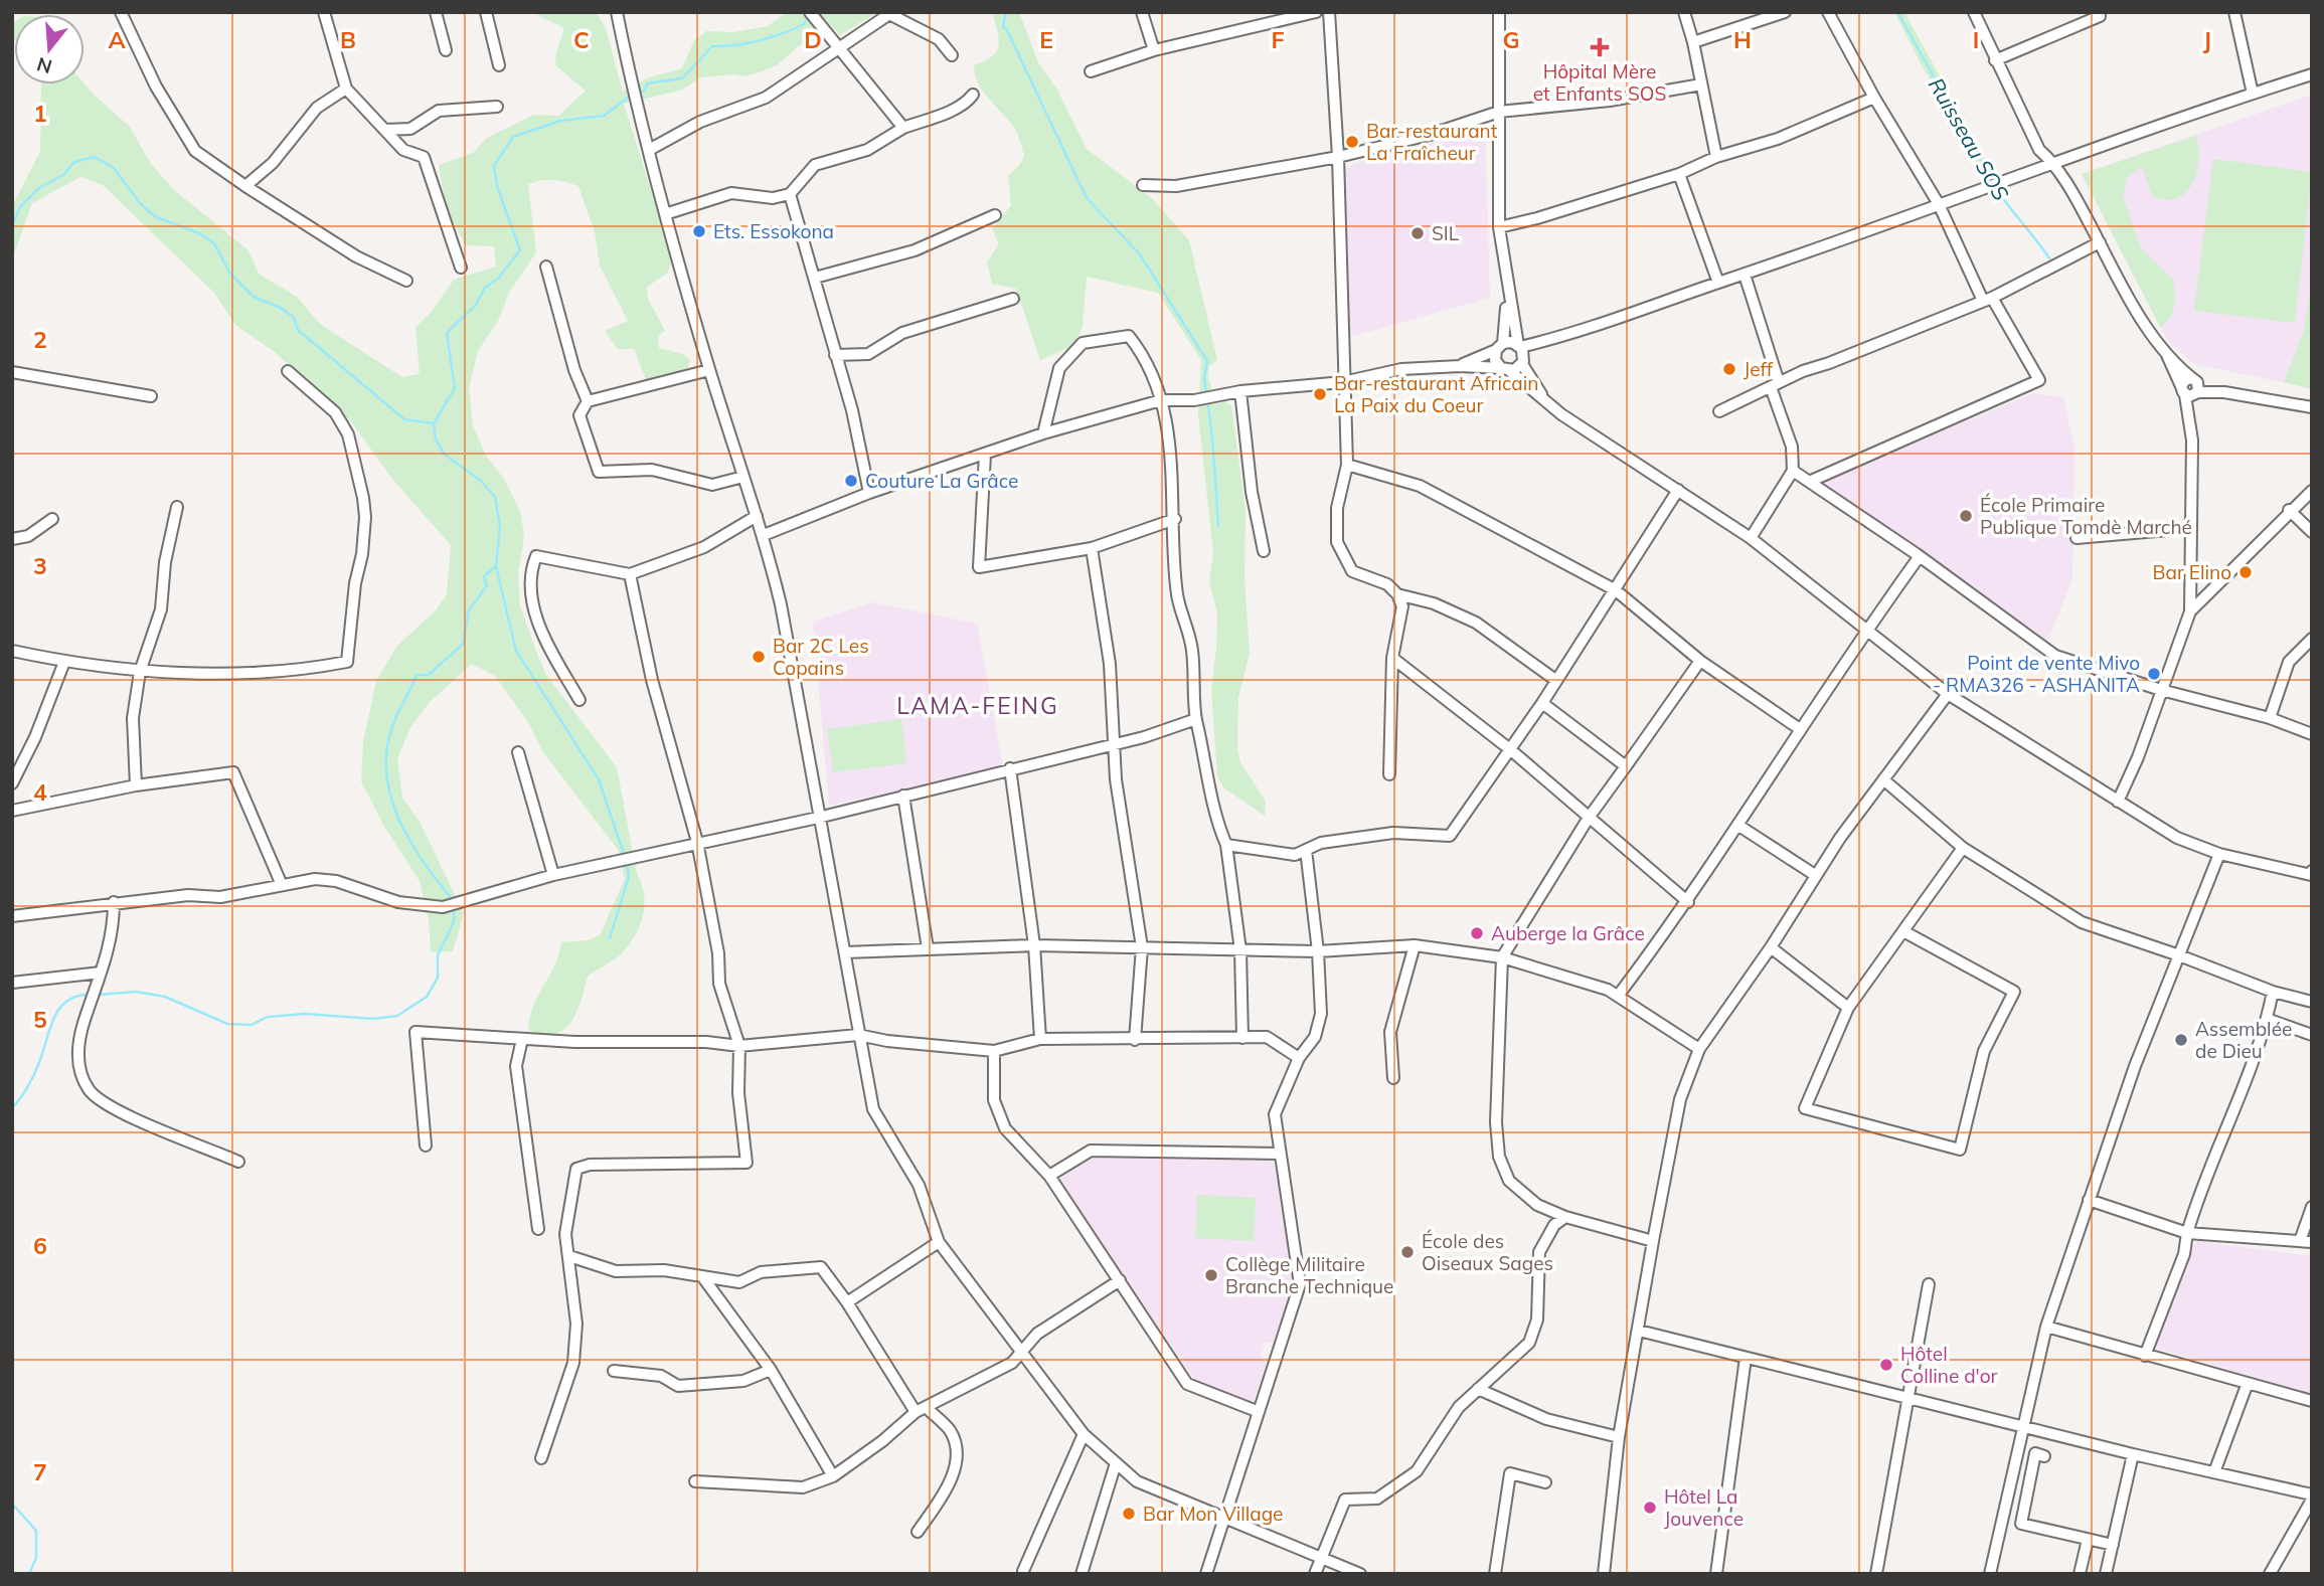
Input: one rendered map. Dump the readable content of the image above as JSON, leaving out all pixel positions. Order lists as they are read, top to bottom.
{
  "districts": ["LAMA-FEING"],
  "water": ["Ruisseau SOS"],
  "places": {
    "health": ["Hôpital Mère et Enfants SOS"],
    "other": [
      "Bar-restaurant La Fraîcheur",
      "Ets. Essokona",
      "SIL",
      "Jeff",
      "Bar-restaurant Africain La Paix du Coeur",
      "Couture La Grâce",
      "École Primaire Publique Tomdè Marché",
      "Bar Elino",
      "Bar 2C Les Copains",
      "Point de vente Mivo - RMA326 - ASHANITA",
      "Auberge la Grâce",
      "Assemblée de Dieu",
      "École des Oiseaux Sages",
      "Collège Militaire Branche Technique",
      "Hôtel Colline d'or",
      "Hôtel La Jouvence",
      "Bar Mon Village"
    ]
  },
  "north": "bottom",
  "grid": {
    "columns": [
      "A",
      "B",
      "C",
      "D",
      "E",
      "F",
      "G",
      "H",
      "I",
      "J"
    ],
    "rows": [
      "1",
      "2",
      "3",
      "4",
      "5",
      "6",
      "7"
    ]
  }
}
